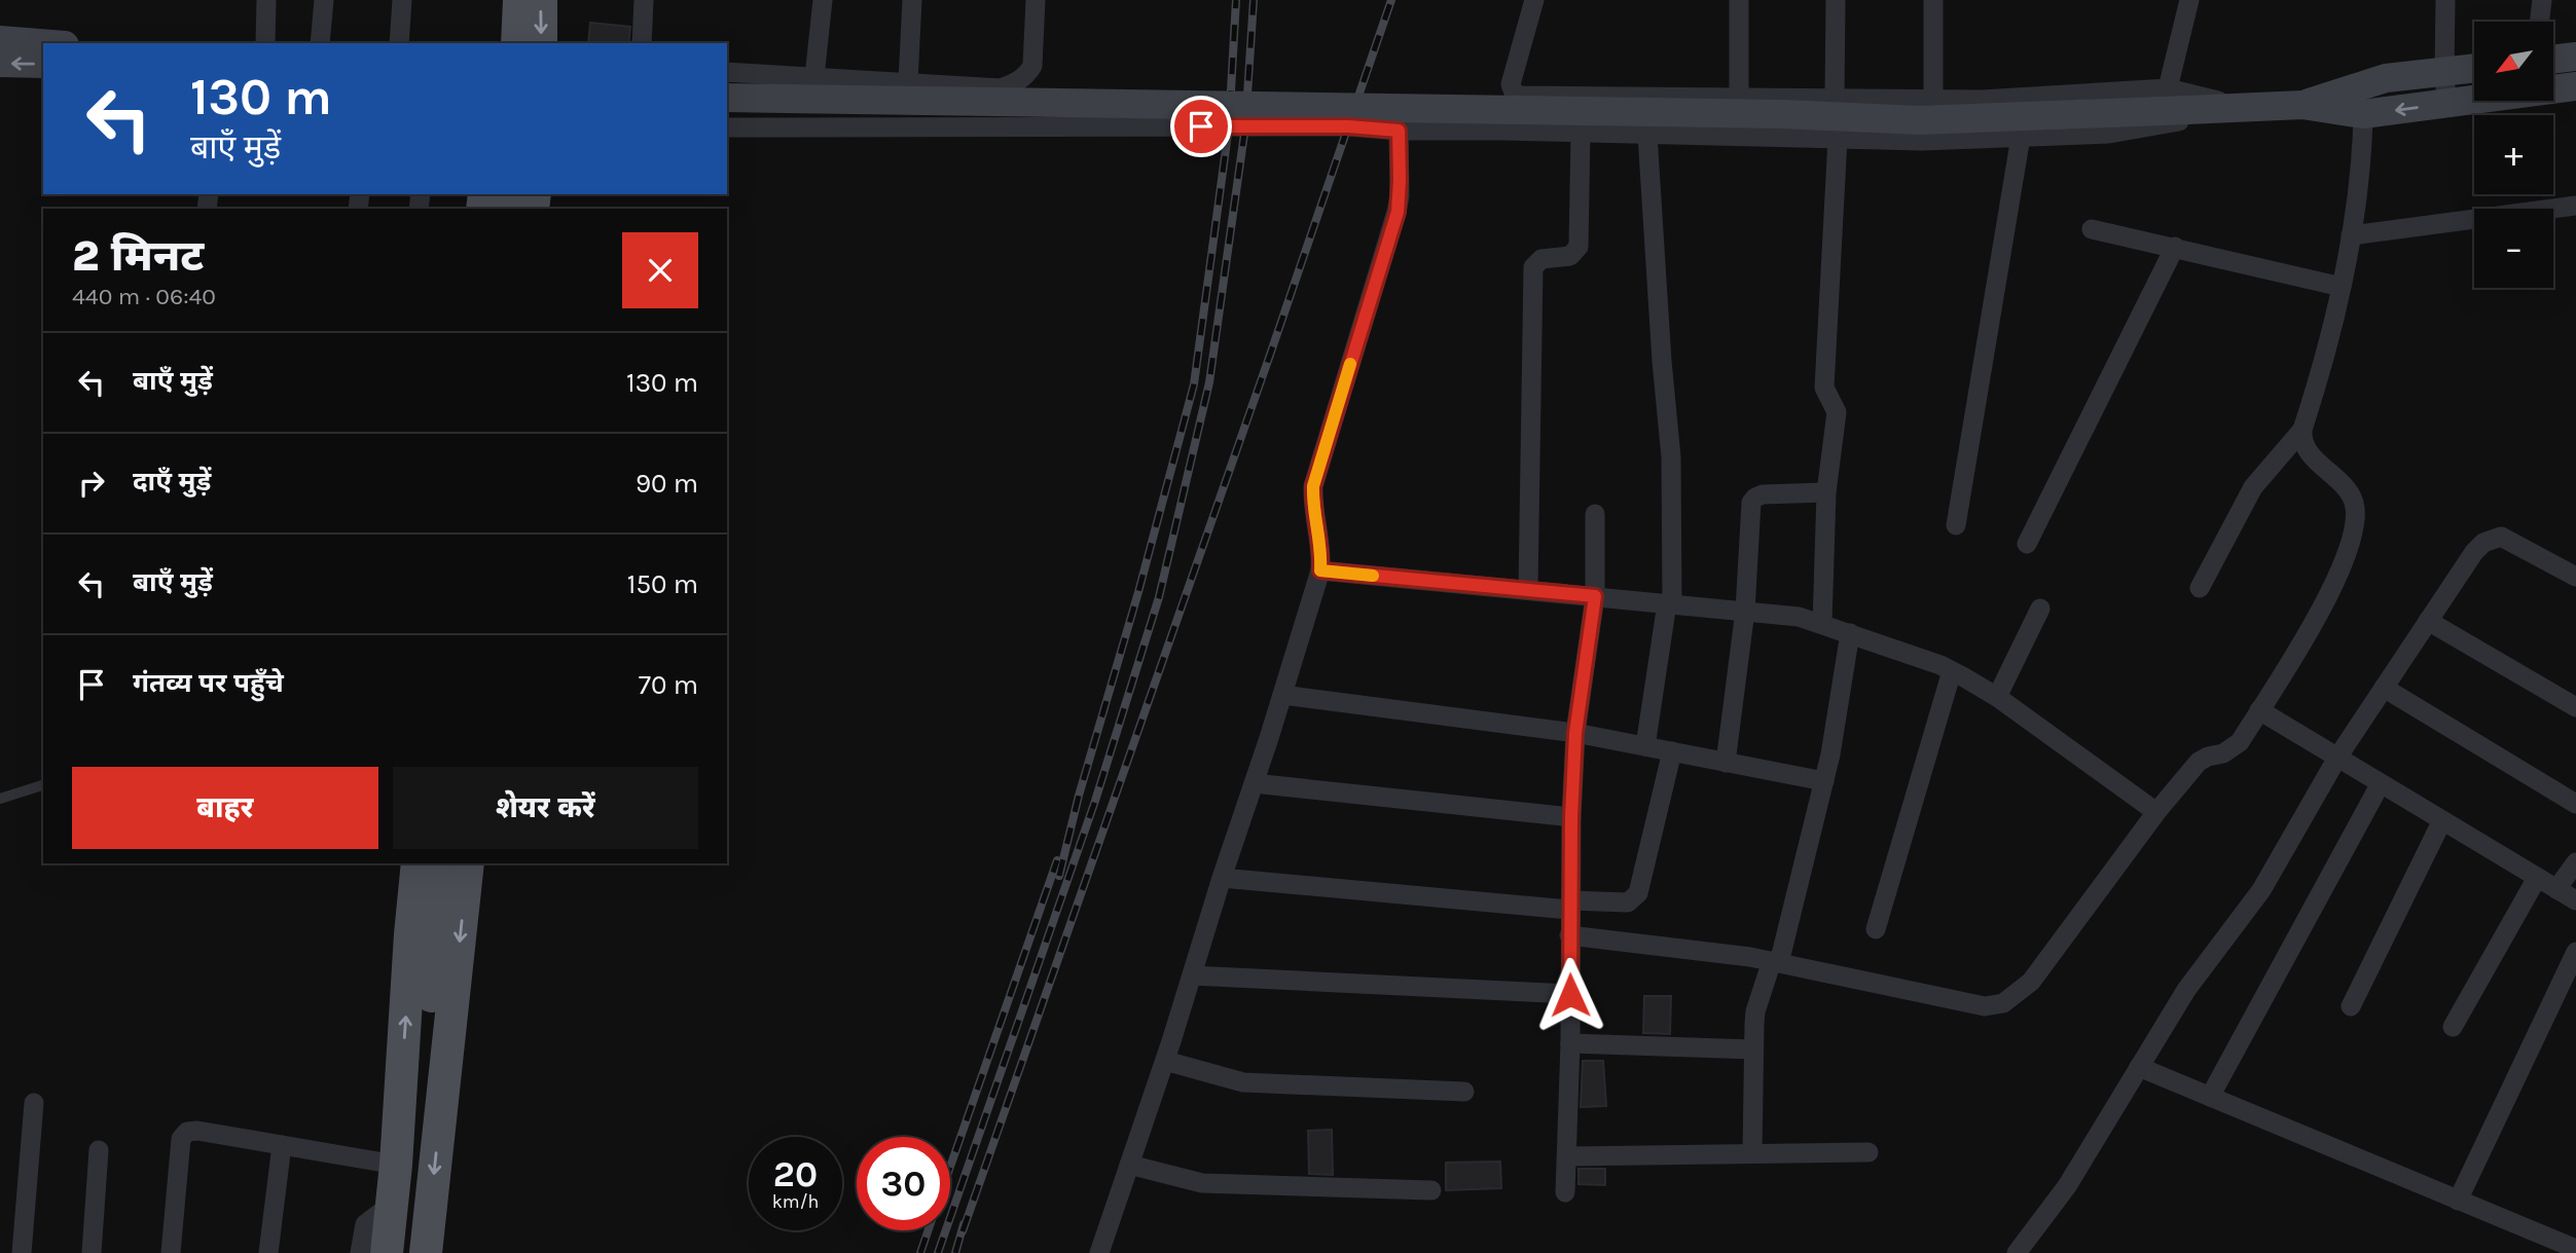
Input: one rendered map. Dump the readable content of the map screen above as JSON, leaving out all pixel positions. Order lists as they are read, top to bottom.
{
  "north": "bottom left",
  "page": {
    "map_buttons": ["+", "−"],
    "turn": ["130 m", "बाएँ मुड़ें"],
    "heading": ["2 मिनट", "440 m · 06:40"],
    "list": [
      {
        "name": "बाएँ मुड़ें",
        "value": "130 m"
      },
      {
        "name": "दाएँ मुड़ें",
        "value": "90 m"
      },
      {
        "name": "बाएँ मुड़ें",
        "value": "150 m"
      },
      {
        "name": "गंतव्य पर पहुँचे",
        "value": "70 m"
      }
    ],
    "buttons": ["बाहर", "शेयर करें"],
    "speed": "20 km/h",
    "limit": "30"
  }
}
